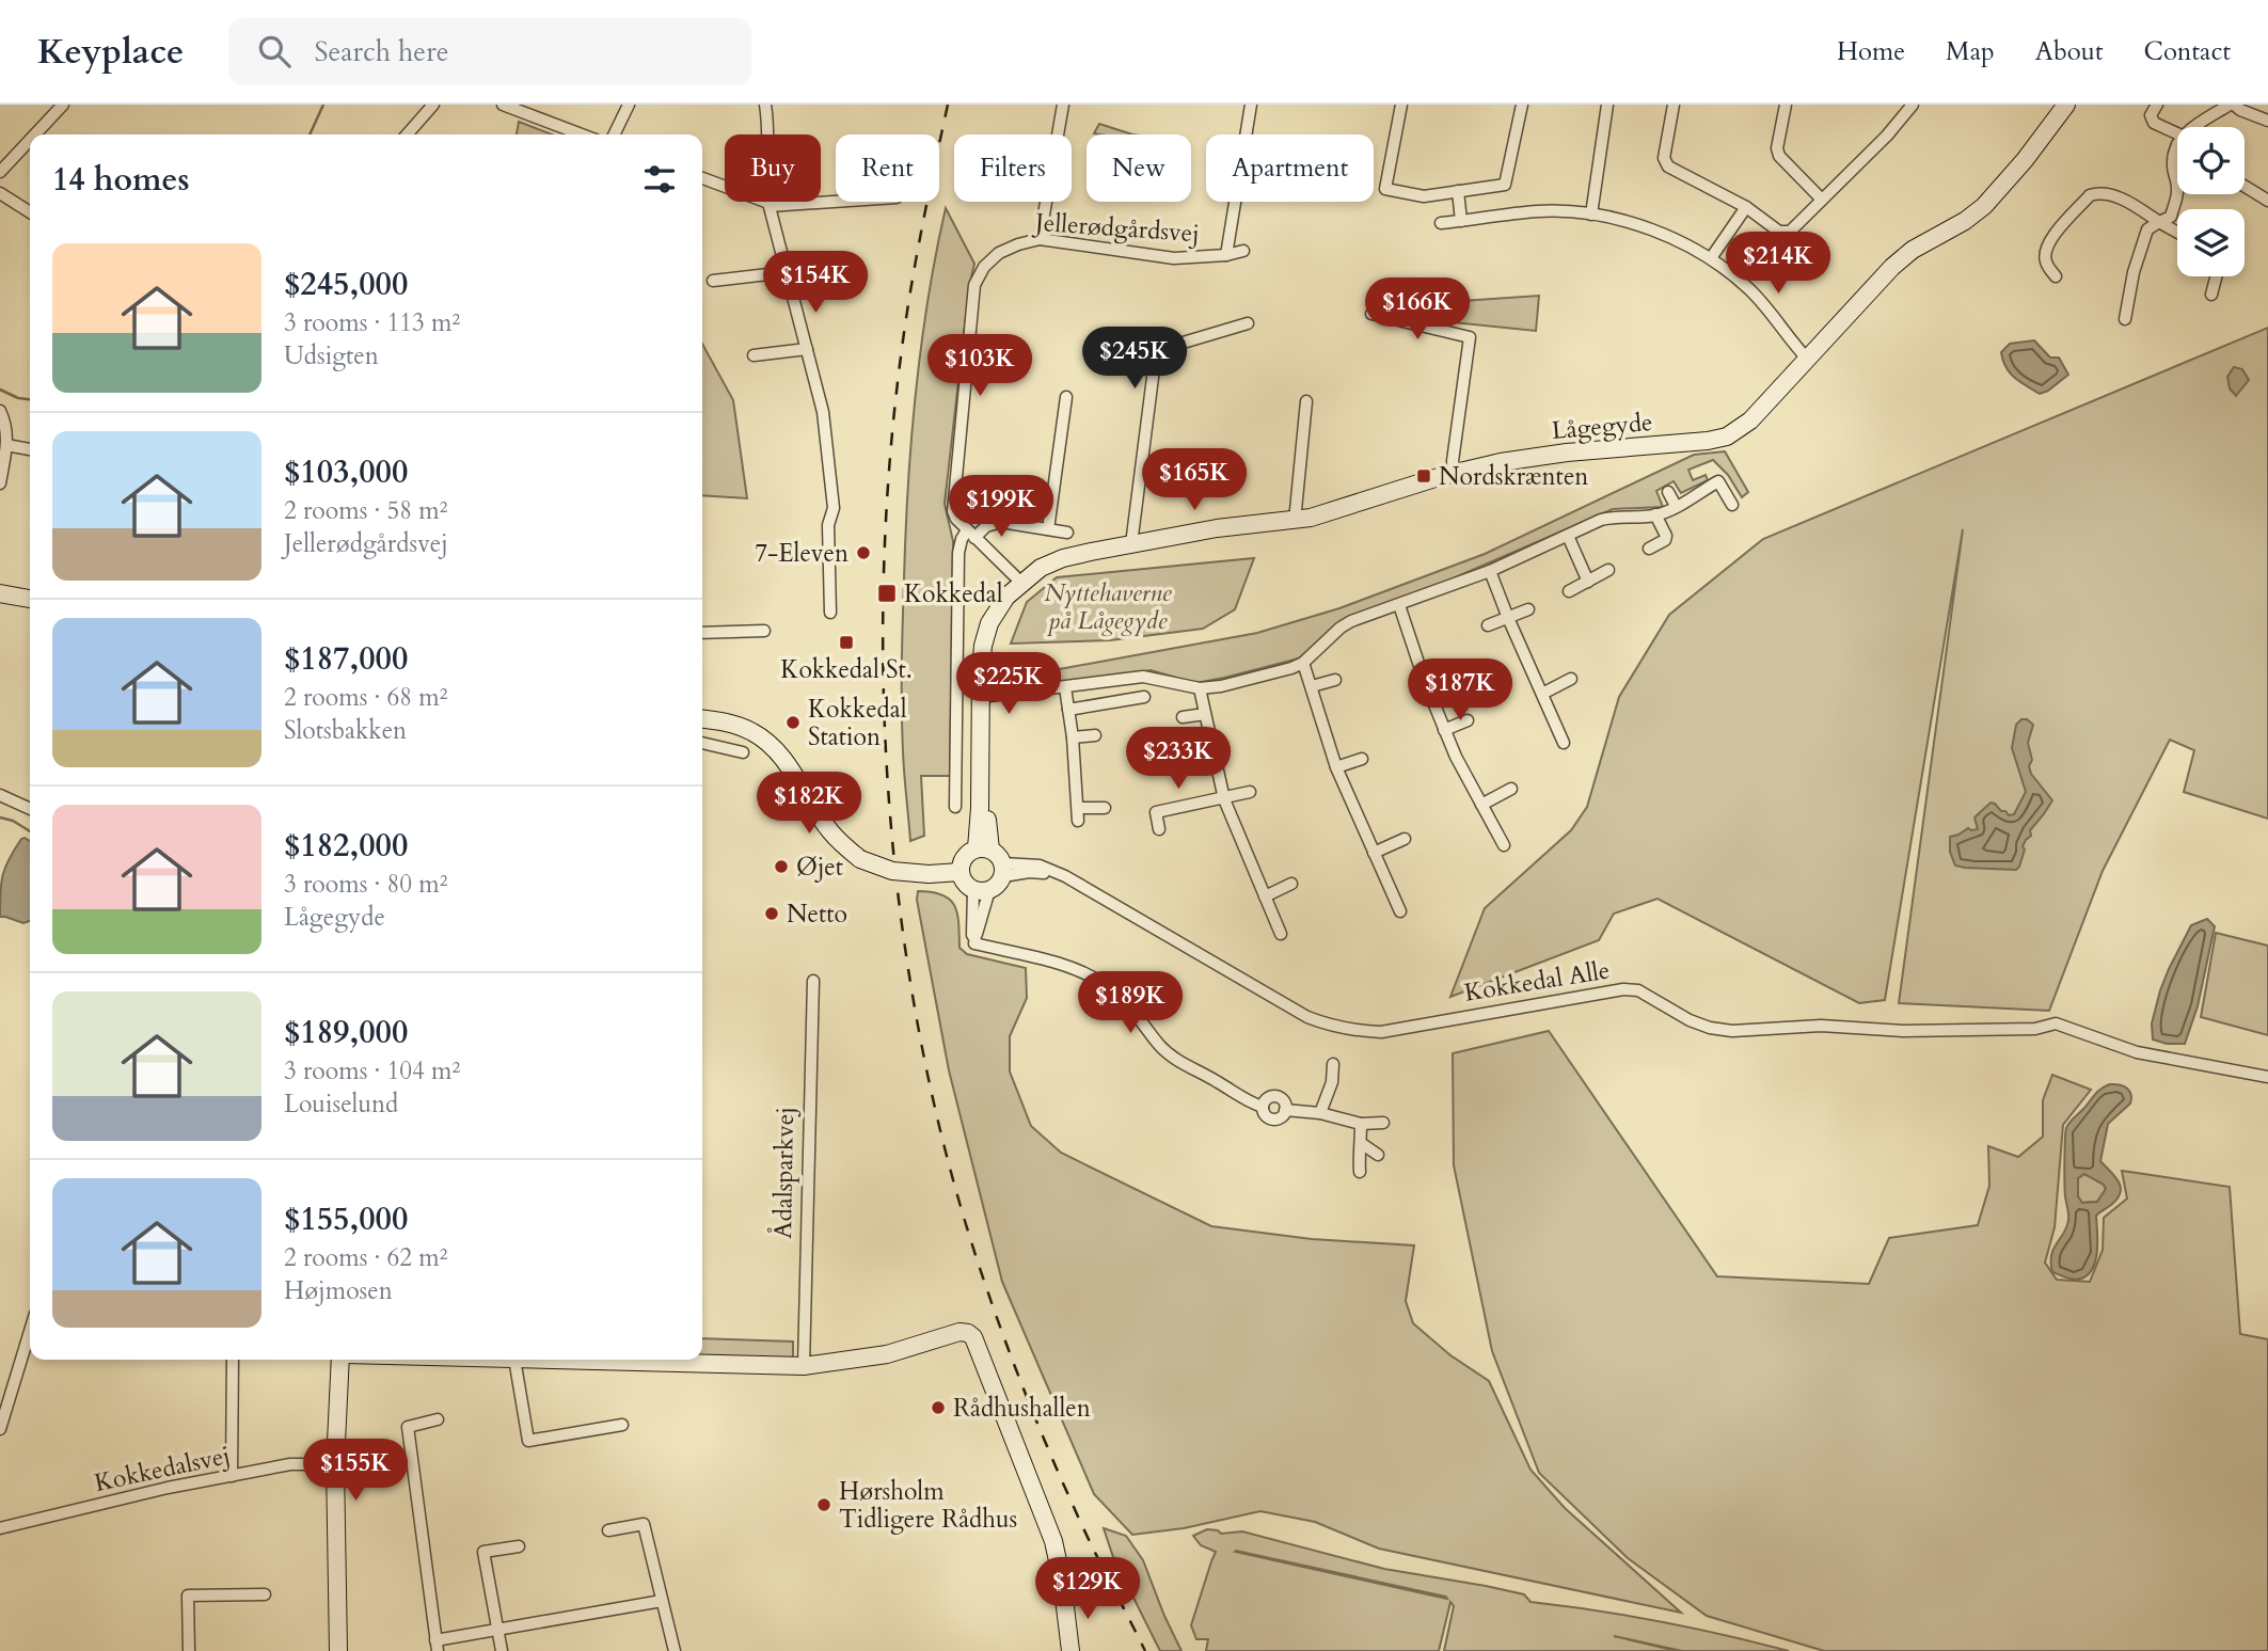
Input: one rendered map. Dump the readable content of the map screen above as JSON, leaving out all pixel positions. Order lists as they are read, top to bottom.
{
  "streets": {
    "street": [
      "Jellerødgårdsvej",
      "Lågegyde",
      "Kokkedal Alle",
      "Ådalsparkvej",
      "Kokkedalsvej"
    ]
  },
  "crossings": [
    ["Jellerødgårdsvej", "Lågegyde"],
    ["Lågegyde", "Kokkedal Alle"]
  ],
  "parks": ["Nyttehaverne på Lågegyde"],
  "places": {
    "transit": ["Nordskrænten", "Kokkedal", "Kokkedal St."],
    "other": [
      "7-Eleven",
      "Kokkedal Station",
      "Øjet",
      "Netto",
      "Rådhushallen",
      "Hørsholm Tidligere Rådhus"
    ]
  },
  "page": {
    "header": "Keyplace",
    "search": "Search here",
    "nav": [
      "Home",
      "Map",
      "About",
      "Contact"
    ],
    "chip": [
      "Buy",
      "Rent",
      "Filters",
      "New",
      "Apartment"
    ],
    "heading": "14 homes",
    "list": [
      {
        "name": "$245,000",
        "note": "3 rooms · 113 m² · Udsigten"
      },
      {
        "name": "$103,000",
        "note": "2 rooms · 58 m² · Jellerødgårdsvej"
      },
      {
        "name": "$187,000",
        "note": "2 rooms · 68 m² · Slotsbakken"
      },
      {
        "name": "$182,000",
        "note": "3 rooms · 80 m² · Lågegyde"
      },
      {
        "name": "$189,000",
        "note": "3 rooms · 104 m² · Louiselund"
      },
      {
        "name": "$155,000",
        "note": "2 rooms · 62 m² · Højmosen"
      }
    ],
    "price": [
      "$214K",
      "$154K",
      "$166K",
      "$245K",
      "$103K",
      "$165K",
      "$199K",
      "$225K",
      "$187K",
      "$233K",
      "$182K",
      "$189K",
      "$155K",
      "$129K"
    ]
  }
}
